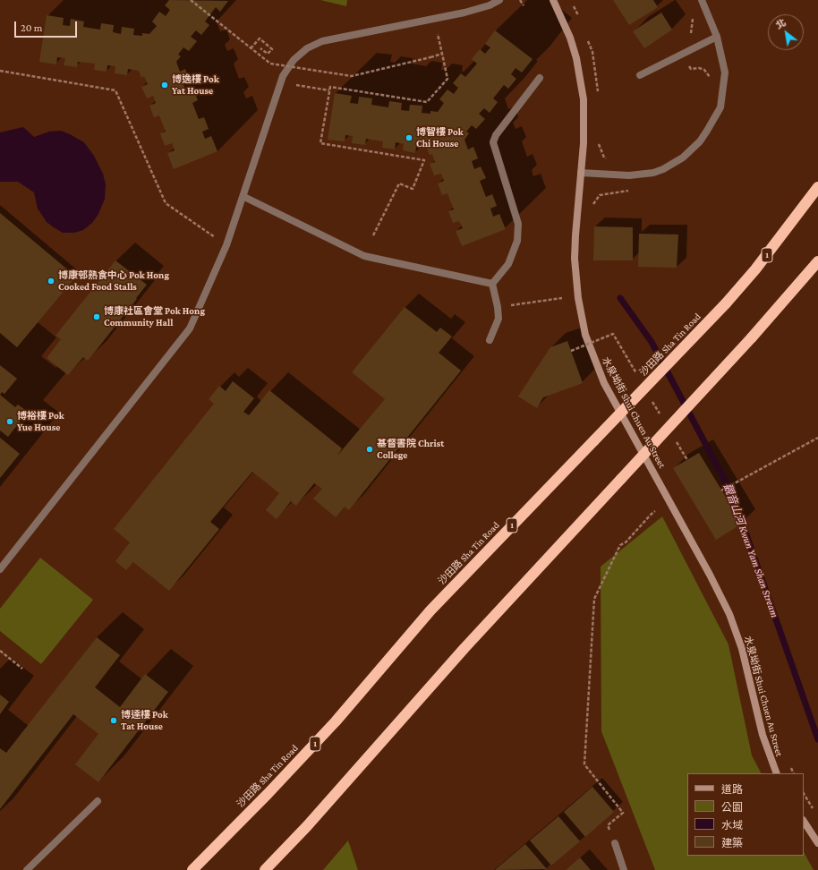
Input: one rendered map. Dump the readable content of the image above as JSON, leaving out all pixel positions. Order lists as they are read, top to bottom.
{
  "streets": {
    "highway": ["1", "沙田路 Sha Tin Road"],
    "street": ["水泉坳街 Shui Chuen Au Street"]
  },
  "water": ["觀音山河 Kwun Yam Shan Stream"],
  "places": [
    "博逸樓 Pok Yat House",
    "博智樓 Pok Chi House",
    "博康邨熟食中心 Pok Hong Cooked Food Stalls",
    "博康社區會堂 Pok Hong Community Hall",
    "博裕樓 Pok Yue House",
    "基督書院 Christ College",
    "博達樓 Pok Tat House"
  ],
  "legend": [
    "道路",
    "公園",
    "水域",
    "建築"
  ],
  "scale_bar": "20 m",
  "north": "top left"
}
